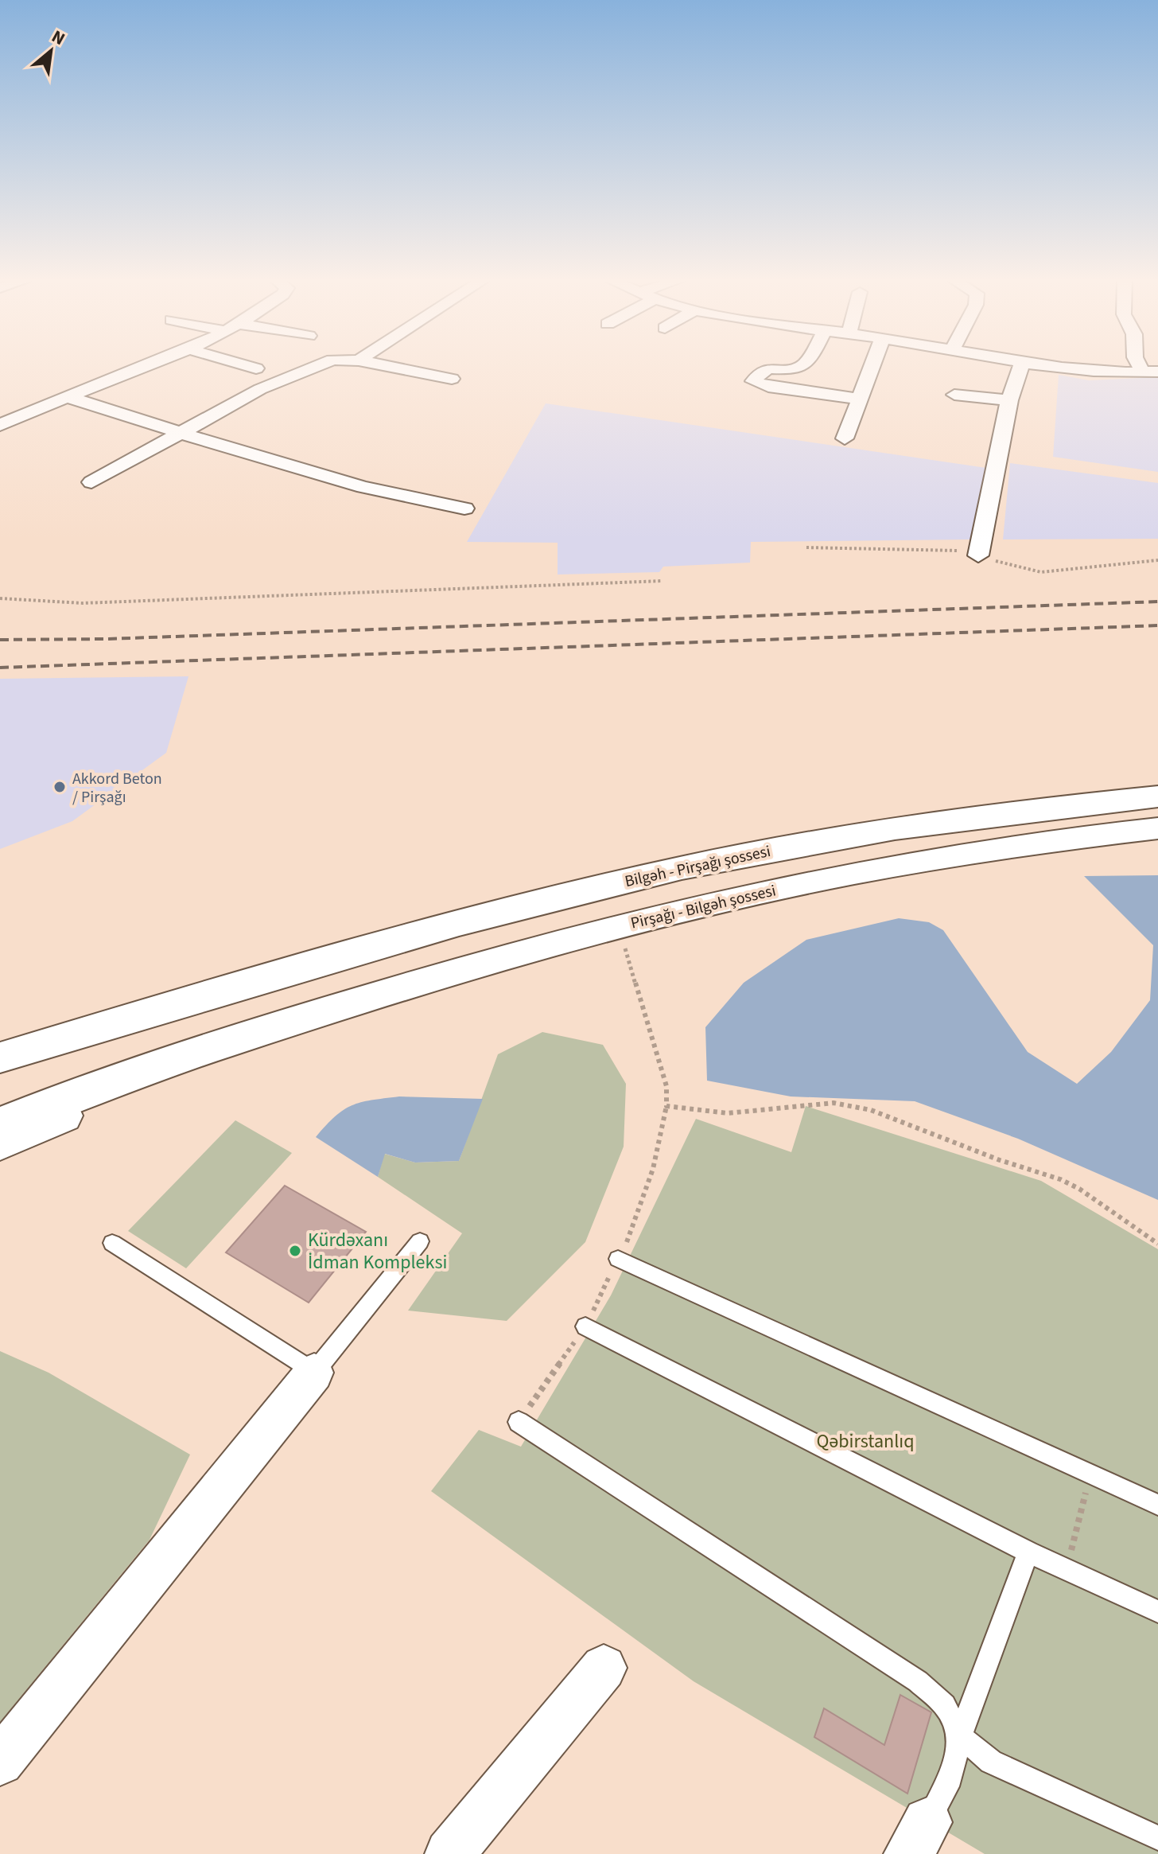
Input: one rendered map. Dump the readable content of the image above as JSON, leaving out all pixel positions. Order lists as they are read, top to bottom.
{
  "streets": {
    "main road": ["Bilgəh - Pirşağı şossesi", "Pirşağı - Bilgəh şossesi"]
  },
  "parks": ["Qəbirstanlıq"],
  "places": ["Akkord Beton / Pirşağı", "Kürdəxanı İdman Kompleksi"],
  "north": "top right"
}
